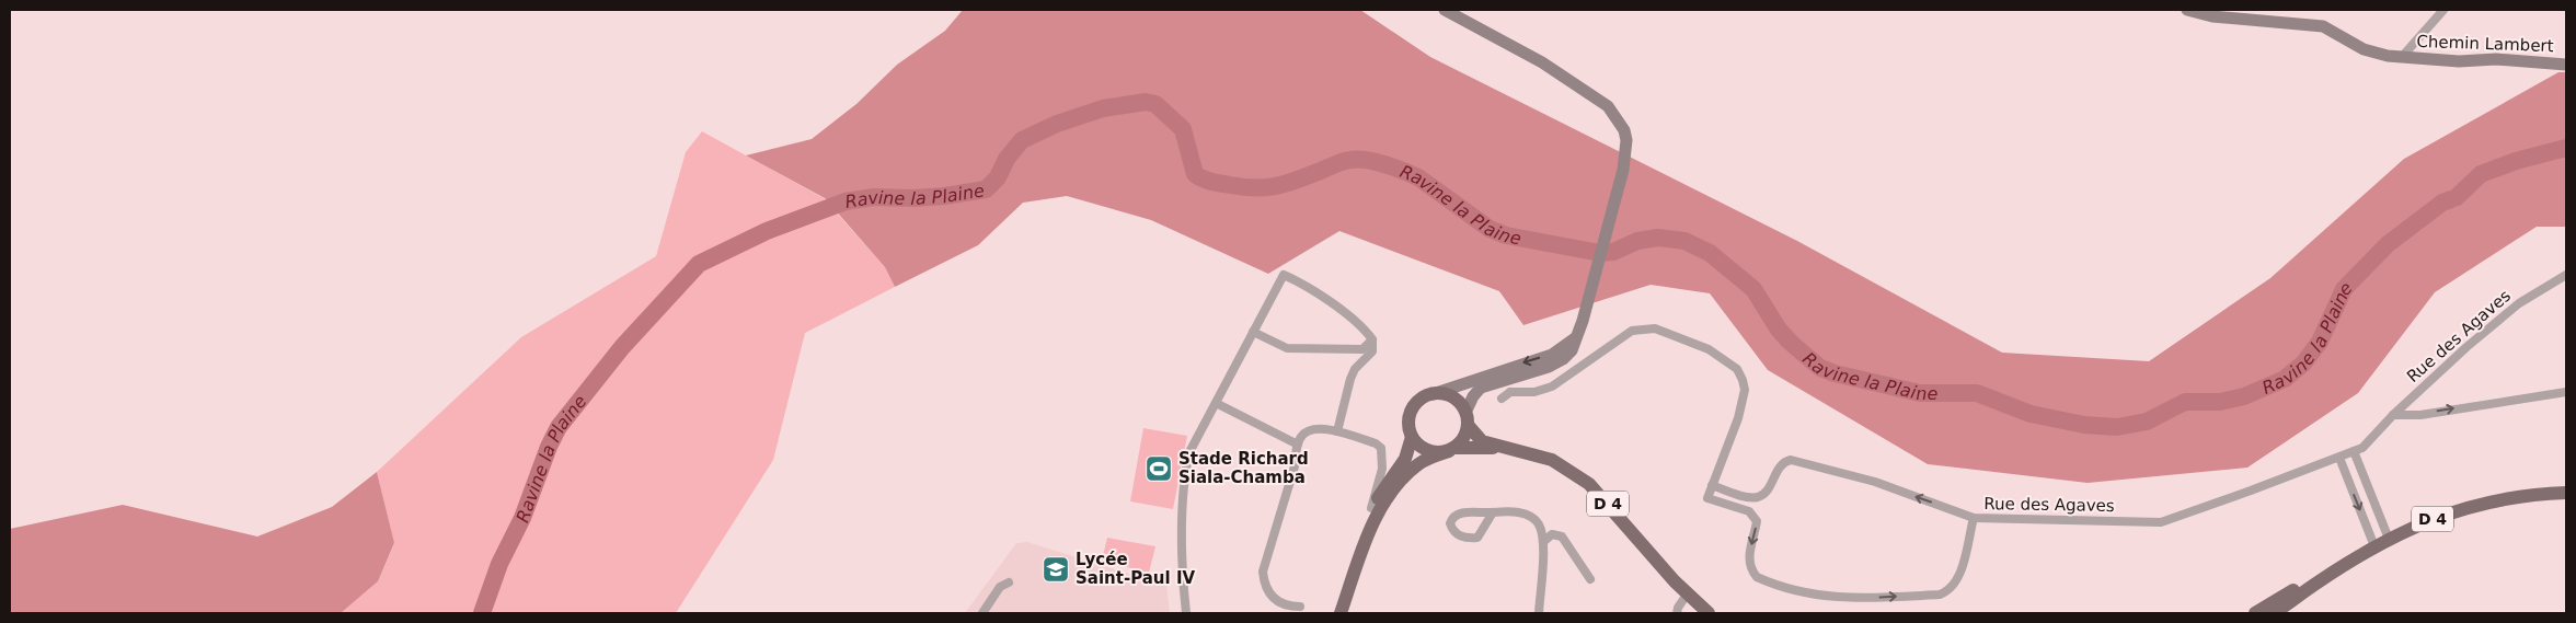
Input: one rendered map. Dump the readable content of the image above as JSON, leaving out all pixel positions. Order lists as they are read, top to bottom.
{
  "streets": {
    "main road": ["Chemin Lambert", "D 4"],
    "street": ["Rue des Agaves"]
  },
  "water": ["Ravine la Plaine"],
  "places": {
    "sports": ["Stade Richard Siala-Chamba"],
    "school or university": ["Lycée Saint-Paul IV"]
  }
}
